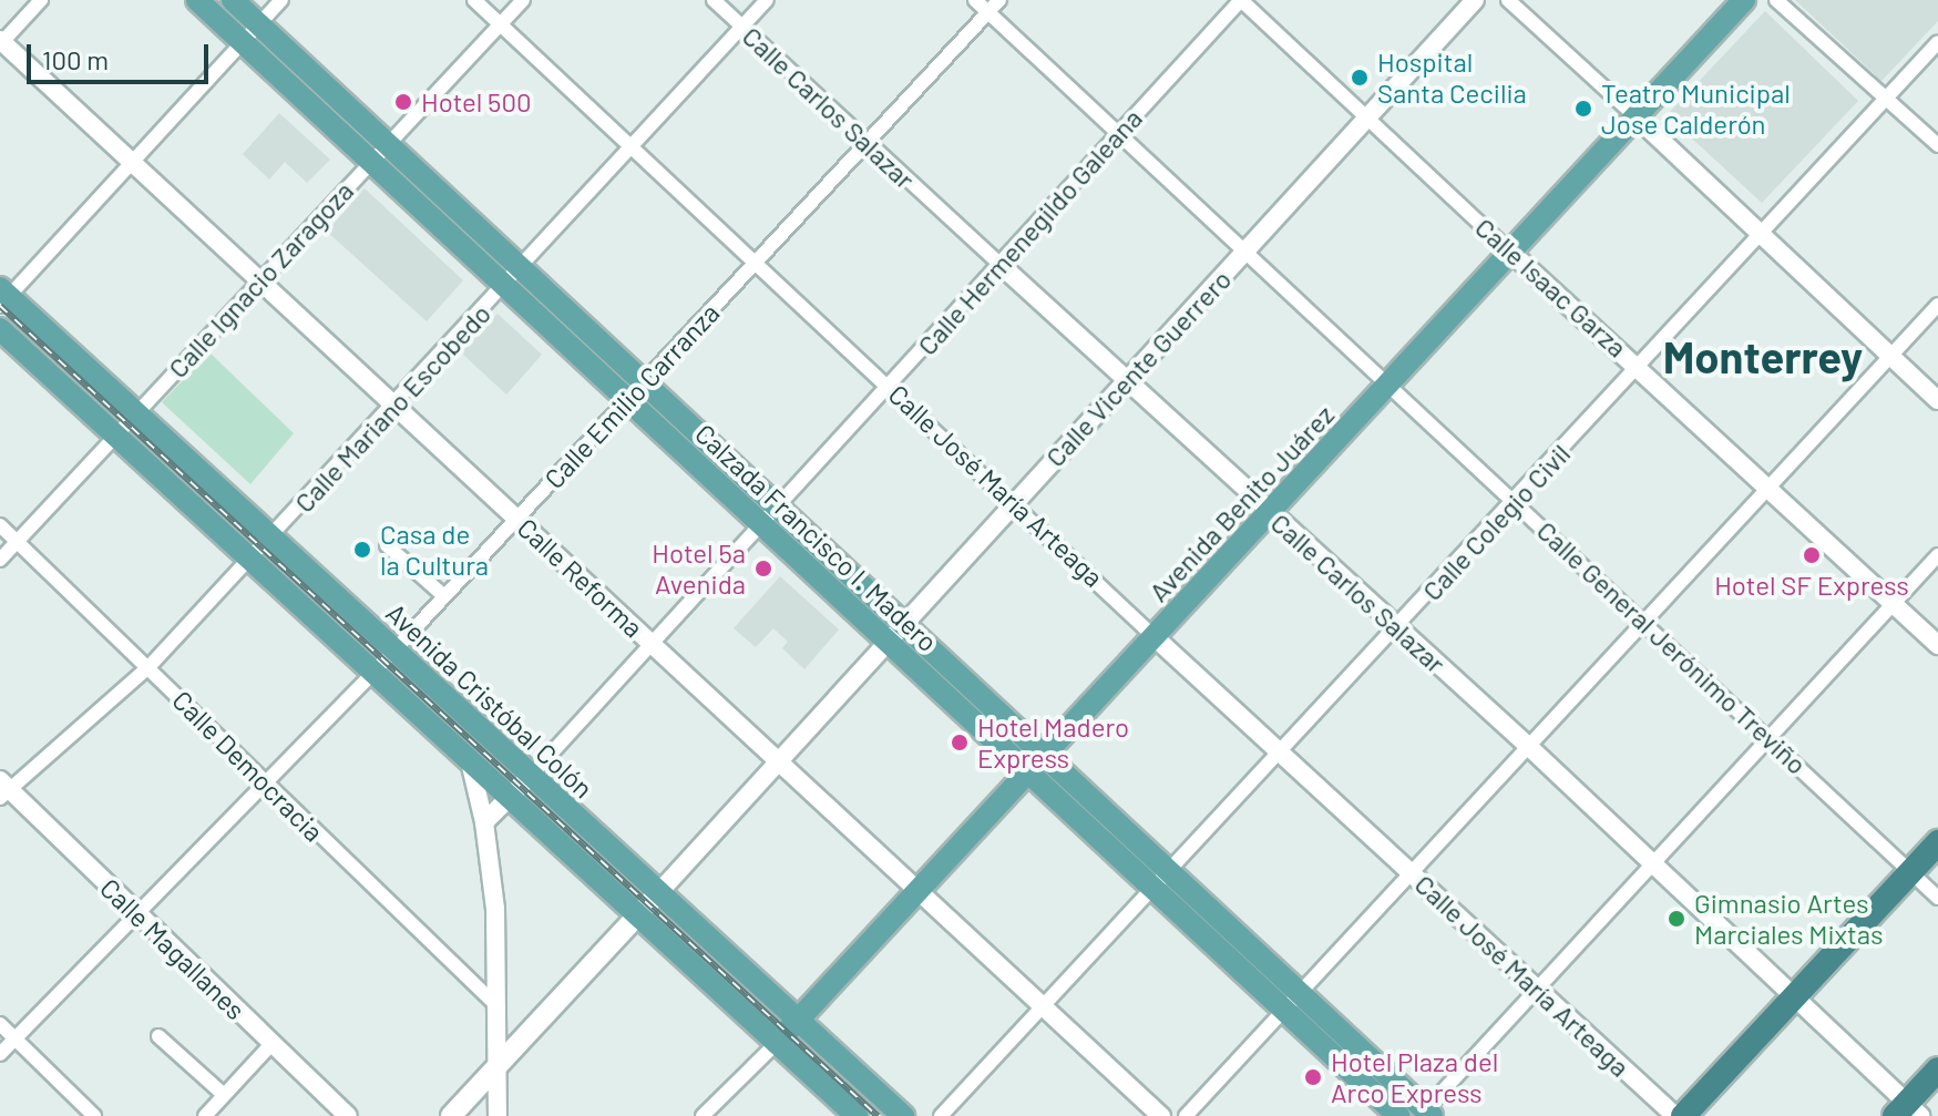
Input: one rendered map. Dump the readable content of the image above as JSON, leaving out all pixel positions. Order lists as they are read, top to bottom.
{
  "streets": {
    "main road": ["Avenida Benito Juárez", "Calzada Francisco I. Madero", "Avenida Cristóbal Colón"],
    "street": [
      "Calle Carlos Salazar",
      "Calle Hermenegildo Galeana",
      "Calle Ignacio Zaragoza",
      "Calle Isaac Garza",
      "Calle Vicente Guerrero",
      "Calle Emilio Carranza",
      "Calle Mariano Escobedo",
      "Calle José María Arteaga",
      "Calle Colegio Civil",
      "Calle Reforma",
      "Calle General Jerónimo Treviño",
      "Calle Democracia",
      "Calle Magallanes"
    ]
  },
  "crossings": [
    ["Calle Carlos Salazar", "Calle Hermenegildo Galeana"],
    ["Calle Carlos Salazar", "Calle Vicente Guerrero"],
    ["Calle Carlos Salazar", "Calle Emilio Carranza"],
    ["Calle Carlos Salazar", "Calle Mariano Escobedo"],
    ["Calle Carlos Salazar", "Avenida Benito Juárez"],
    ["Calle Carlos Salazar", "Calle Colegio Civil"],
    ["Calle Hermenegildo Galeana", "Calle Isaac Garza"],
    ["Calle Hermenegildo Galeana", "Calle José María Arteaga"],
    ["Calle Hermenegildo Galeana", "Calzada Francisco I. Madero"],
    ["Calle Hermenegildo Galeana", "Calle Reforma"],
    ["Calle Hermenegildo Galeana", "Calle General Jerónimo Treviño"],
    ["Calle Hermenegildo Galeana", "Avenida Cristóbal Colón"],
    ["Calle Ignacio Zaragoza", "Calle José María Arteaga"],
    ["Calle Ignacio Zaragoza", "Calzada Francisco I. Madero"],
    ["Calle Ignacio Zaragoza", "Calle Reforma"],
    ["Calle Ignacio Zaragoza", "Avenida Cristóbal Colón"],
    ["Calle Ignacio Zaragoza", "Calle Democracia"],
    ["Calle Isaac Garza", "Calle Vicente Guerrero"],
    ["Calle Isaac Garza", "Avenida Benito Juárez"],
    ["Calle Isaac Garza", "Calle Colegio Civil"],
    ["Calle Vicente Guerrero", "Calle José María Arteaga"],
    ["Calle Vicente Guerrero", "Calzada Francisco I. Madero"],
    ["Calle Vicente Guerrero", "Calle Reforma"],
    ["Calle Vicente Guerrero", "Calle General Jerónimo Treviño"],
    ["Calle Vicente Guerrero", "Avenida Cristóbal Colón"],
    ["Calle Emilio Carranza", "Calle José María Arteaga"],
    ["Calle Emilio Carranza", "Calzada Francisco I. Madero"],
    ["Calle Emilio Carranza", "Calle Reforma"],
    ["Calle Emilio Carranza", "Calle General Jerónimo Treviño"],
    ["Calle Emilio Carranza", "Avenida Cristóbal Colón"],
    ["Calle Emilio Carranza", "Calle Democracia"],
    ["Calle Emilio Carranza", "Calle Magallanes"],
    ["Calle Mariano Escobedo", "Calle José María Arteaga"],
    ["Calle Mariano Escobedo", "Calzada Francisco I. Madero"],
    ["Calle Mariano Escobedo", "Calle Reforma"],
    ["Calle Mariano Escobedo", "Avenida Cristóbal Colón"],
    ["Calle Mariano Escobedo", "Calle Democracia"],
    ["Calle Mariano Escobedo", "Calle Magallanes"],
    ["Calle José María Arteaga", "Avenida Benito Juárez"],
    ["Calle José María Arteaga", "Calle Colegio Civil"],
    ["Avenida Benito Juárez", "Calzada Francisco I. Madero"],
    ["Avenida Benito Juárez", "Calle Reforma"],
    ["Avenida Benito Juárez", "Calle General Jerónimo Treviño"],
    ["Avenida Benito Juárez", "Avenida Cristóbal Colón"],
    ["Calle Colegio Civil", "Calzada Francisco I. Madero"],
    ["Calle Colegio Civil", "Calle Reforma"],
    ["Calle Colegio Civil", "Calle General Jerónimo Treviño"]
  ],
  "districts": ["Monterrey"],
  "places": [
    "Hospital Santa Cecilia",
    "Hotel 500",
    "Teatro Municipal Jose Calderón",
    "Casa de la Cultura",
    "Hotel SF Express",
    "Hotel 5a Avenida",
    "Hotel Madero Express",
    "Gimnasio Artes Marciales Mixtas",
    "Hotel Plaza del Arco Express"
  ],
  "scale_bar": "100 m"
}
